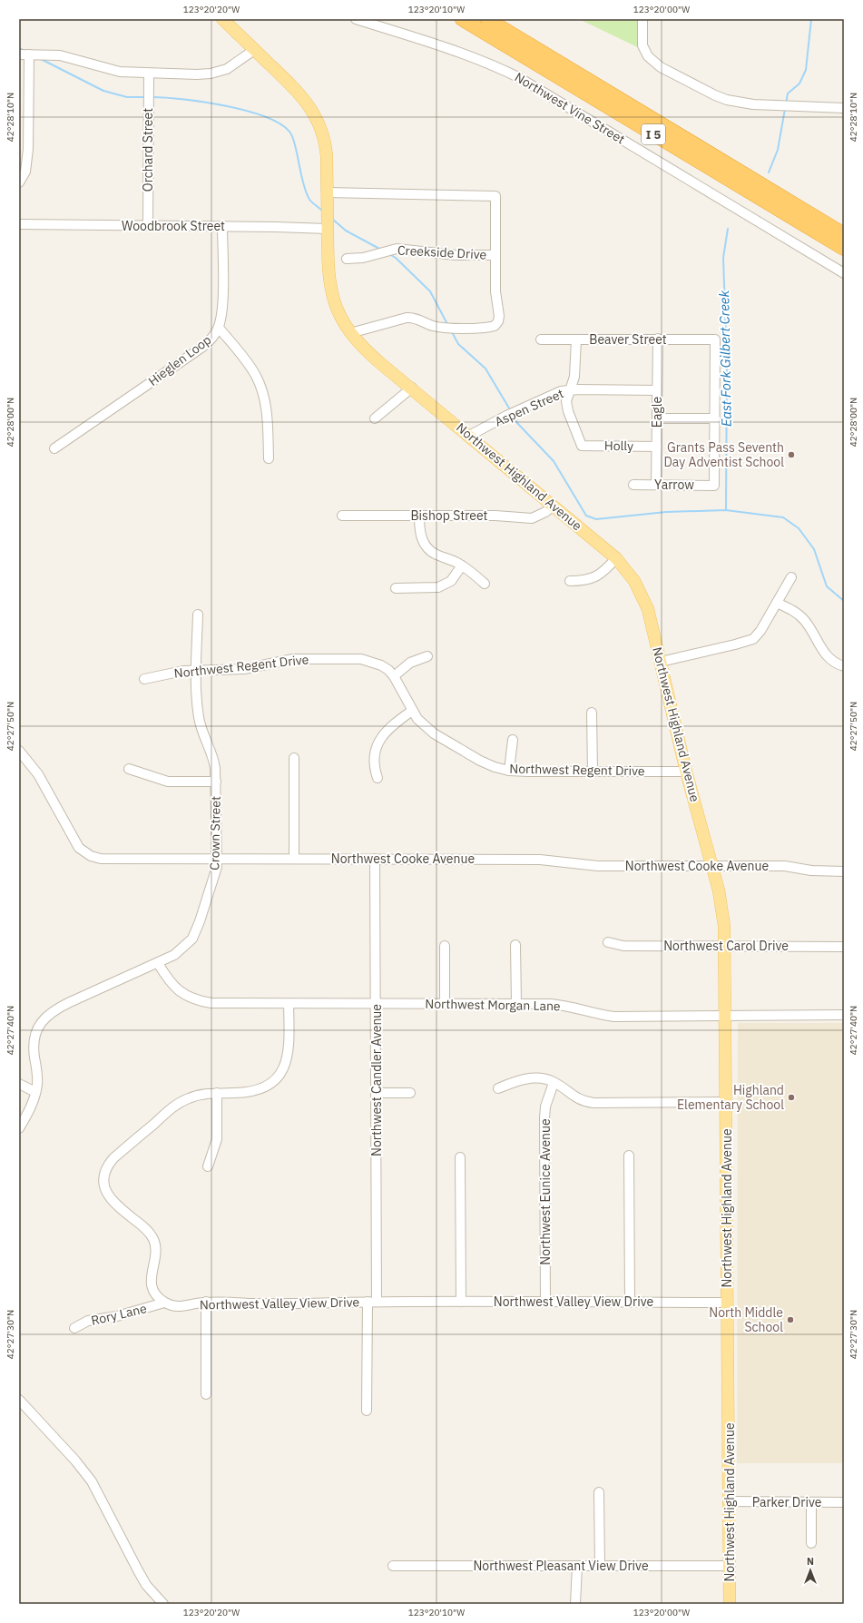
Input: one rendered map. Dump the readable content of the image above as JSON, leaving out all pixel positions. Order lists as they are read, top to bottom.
{
  "streets": {
    "highway": ["I 5"],
    "main road": ["Northwest Highland Avenue"],
    "street": [
      "Northwest Vine Street",
      "Orchard Street",
      "Woodbrook Street",
      "Creekside Drive",
      "Beaver Street",
      "Hieglen Loop",
      "Aspen Street",
      "Eagle",
      "Holly",
      "Yarrow",
      "Bishop Street",
      "Northwest Regent Drive",
      "Crown Street",
      "Northwest Cooke Avenue",
      "Northwest Carol Drive",
      "Northwest Morgan Lane",
      "Northwest Candler Avenue",
      "Northwest Eunice Avenue",
      "Northwest Valley View Drive",
      "Rory Lane",
      "Parker Drive",
      "Northwest Pleasant View Drive"
    ]
  },
  "crossings": [
    ["Orchard Street", "Woodbrook Street"],
    ["Woodbrook Street", "Hieglen Loop"],
    ["Woodbrook Street", "Northwest Highland Avenue"],
    ["Beaver Street", "Eagle"],
    ["Beaver Street", "Yarrow"],
    ["Aspen Street", "Eagle"],
    ["Aspen Street", "Holly"],
    ["Aspen Street", "Northwest Highland Avenue"],
    ["Eagle", "Holly"],
    ["Eagle", "Yarrow"],
    ["Northwest Highland Avenue", "Bishop Street"],
    ["Northwest Highland Avenue", "Northwest Regent Drive"],
    ["Northwest Highland Avenue", "Northwest Cooke Avenue"],
    ["Northwest Highland Avenue", "Northwest Carol Drive"],
    ["Northwest Highland Avenue", "Northwest Morgan Lane"],
    ["Northwest Highland Avenue", "Northwest Valley View Drive"],
    ["Northwest Highland Avenue", "Parker Drive"],
    ["Northwest Highland Avenue", "Northwest Pleasant View Drive"],
    ["Northwest Regent Drive", "Crown Street"],
    ["Crown Street", "Northwest Cooke Avenue"],
    ["Crown Street", "Northwest Morgan Lane"],
    ["Northwest Cooke Avenue", "Northwest Candler Avenue"],
    ["Northwest Morgan Lane", "Northwest Candler Avenue"],
    ["Northwest Candler Avenue", "Northwest Valley View Drive"],
    ["Northwest Eunice Avenue", "Northwest Valley View Drive"],
    ["Northwest Valley View Drive", "Rory Lane"]
  ],
  "water": ["East Fork Gilbert Creek"],
  "places": ["Grants Pass Seventh Day Adventist School", "Highland Elementary School", "North Middle School"],
  "north": "top",
  "coordinates": [
    "123°20'20\"W",
    "123°20'10\"W",
    "123°20'00\"W",
    "42°28'10\"N",
    "42°28'00\"N",
    "42°27'50\"N",
    "42°27'40\"N",
    "42°27'30\"N"
  ]
}
